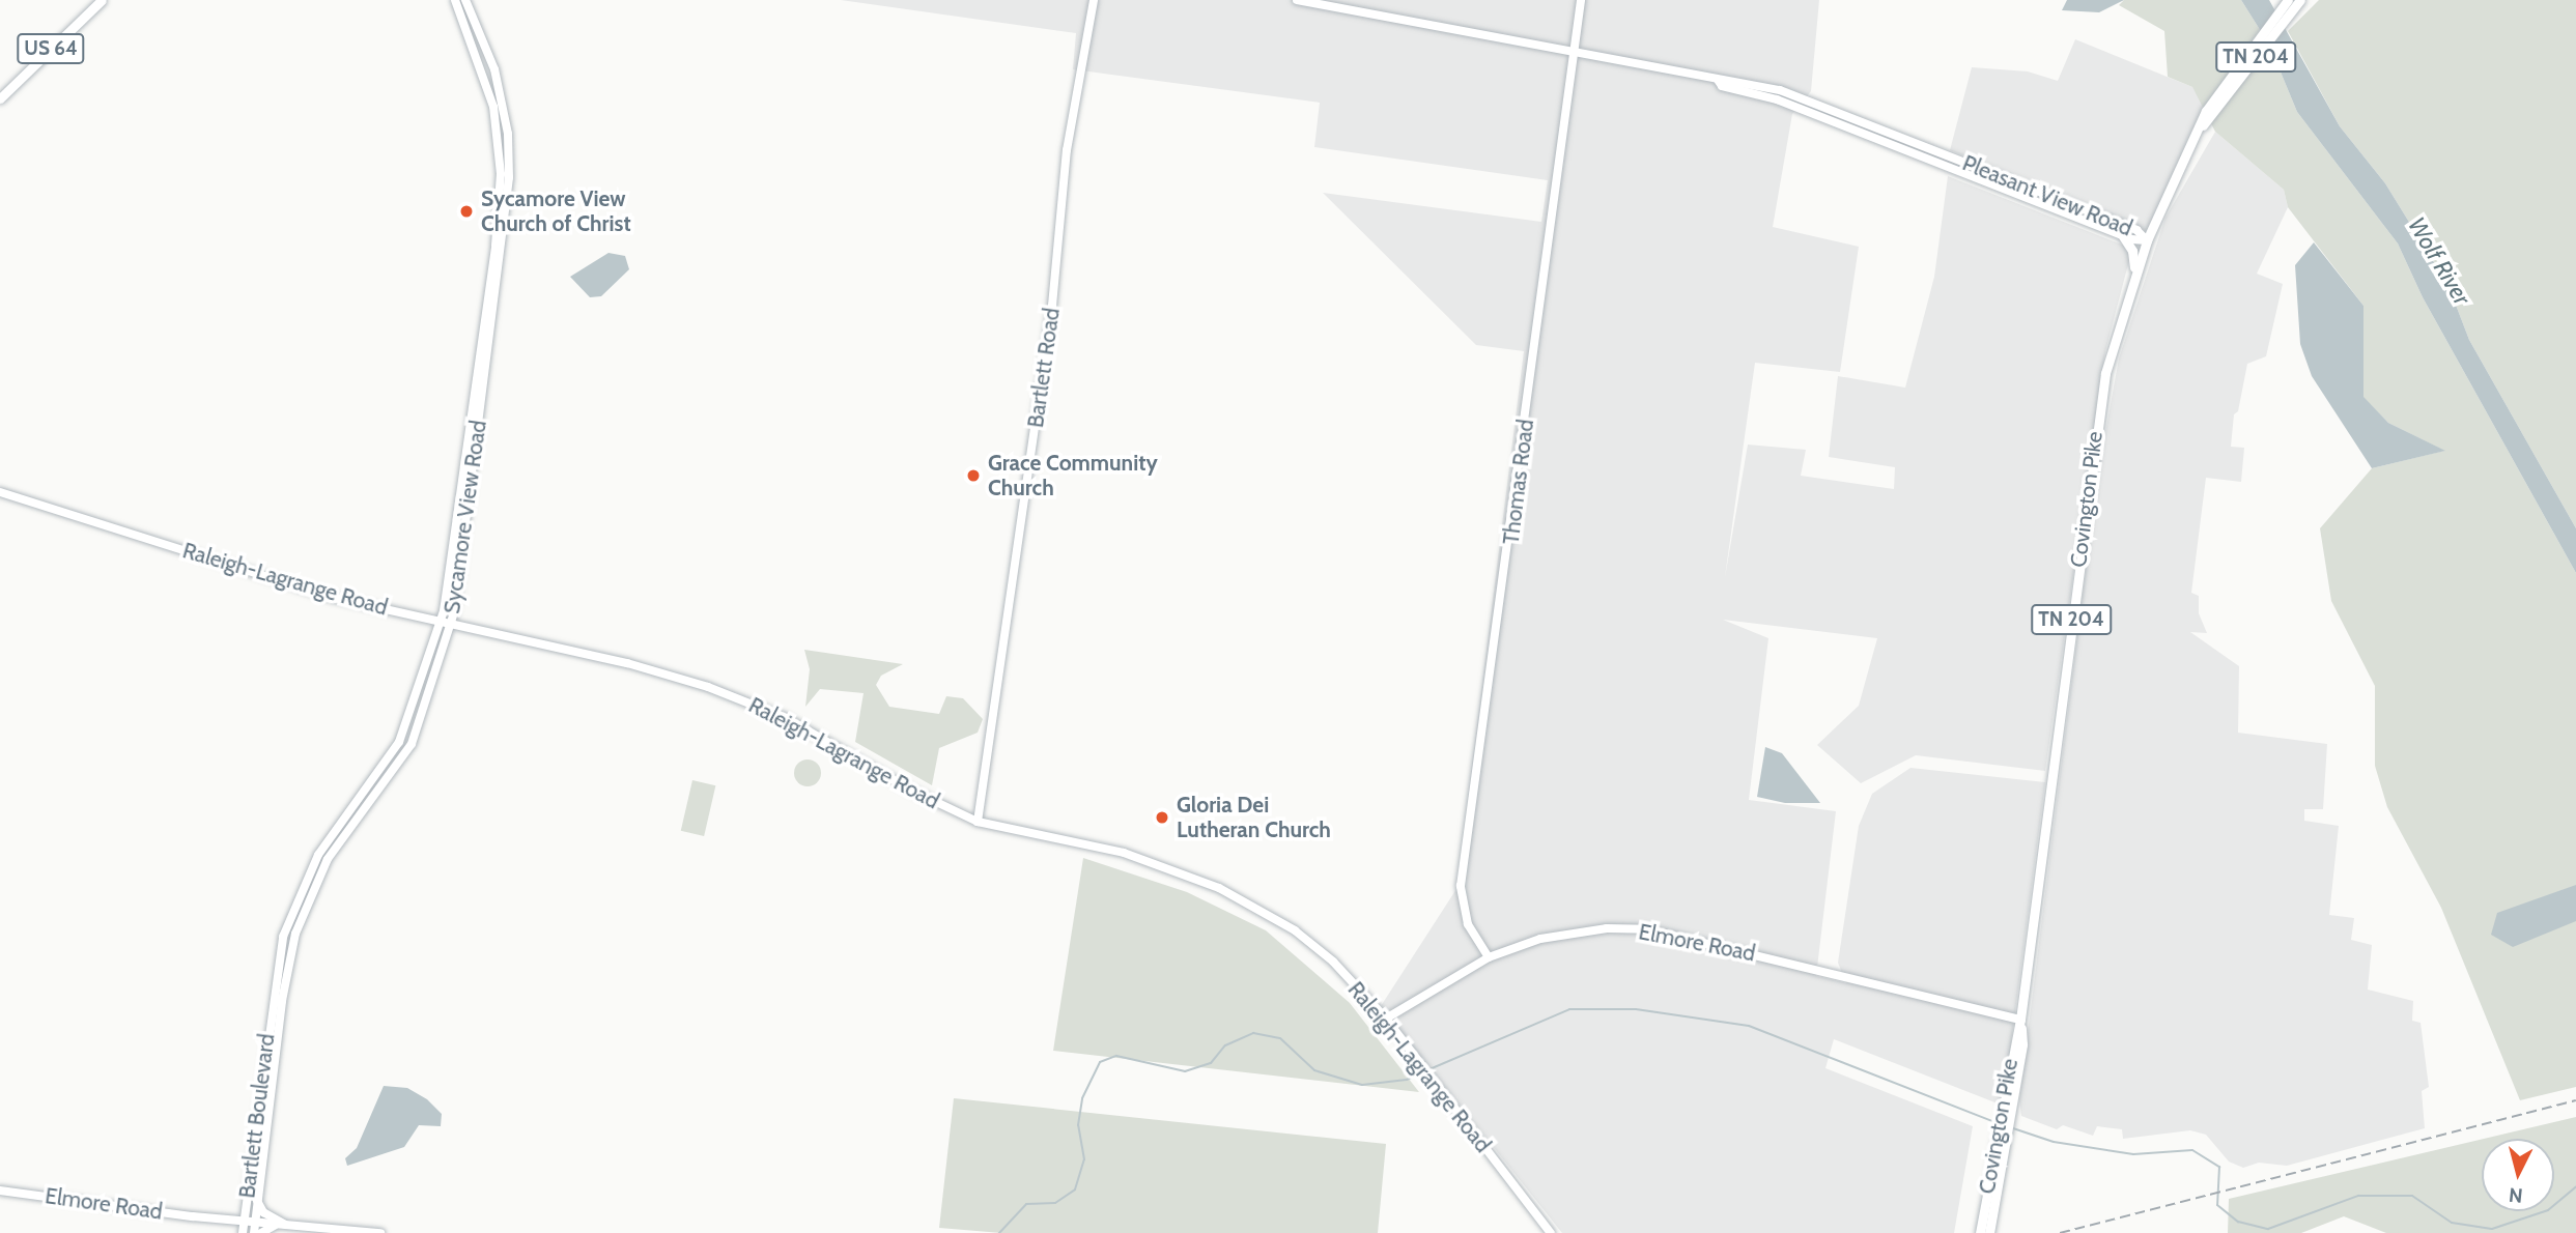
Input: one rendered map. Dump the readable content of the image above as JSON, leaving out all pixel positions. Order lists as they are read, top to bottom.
{
  "streets": {
    "main road": [
      "US 64",
      "TN 204",
      "Pleasant View Road",
      "Bartlett Road",
      "Thomas Road",
      "Covington Pike",
      "Sycamore View Road",
      "Raleigh-Lagrange Road",
      "Elmore Road",
      "Bartlett Boulevard"
    ]
  },
  "crossings": [
    ["Pleasant View Road", "Thomas Road"],
    ["Pleasant View Road", "Covington Pike"],
    ["Bartlett Road", "Raleigh-Lagrange Road"],
    ["Thomas Road", "Elmore Road"],
    ["Covington Pike", "Elmore Road"],
    ["Sycamore View Road", "Raleigh-Lagrange Road"],
    ["Sycamore View Road", "Bartlett Boulevard"],
    ["Raleigh-Lagrange Road", "Elmore Road"],
    ["Elmore Road", "Bartlett Boulevard"]
  ],
  "water": ["Wolf River"],
  "places": ["Sycamore View Church of Christ", "Grace Community Church", "Gloria Dei Lutheran Church"],
  "north": "bottom"
}
